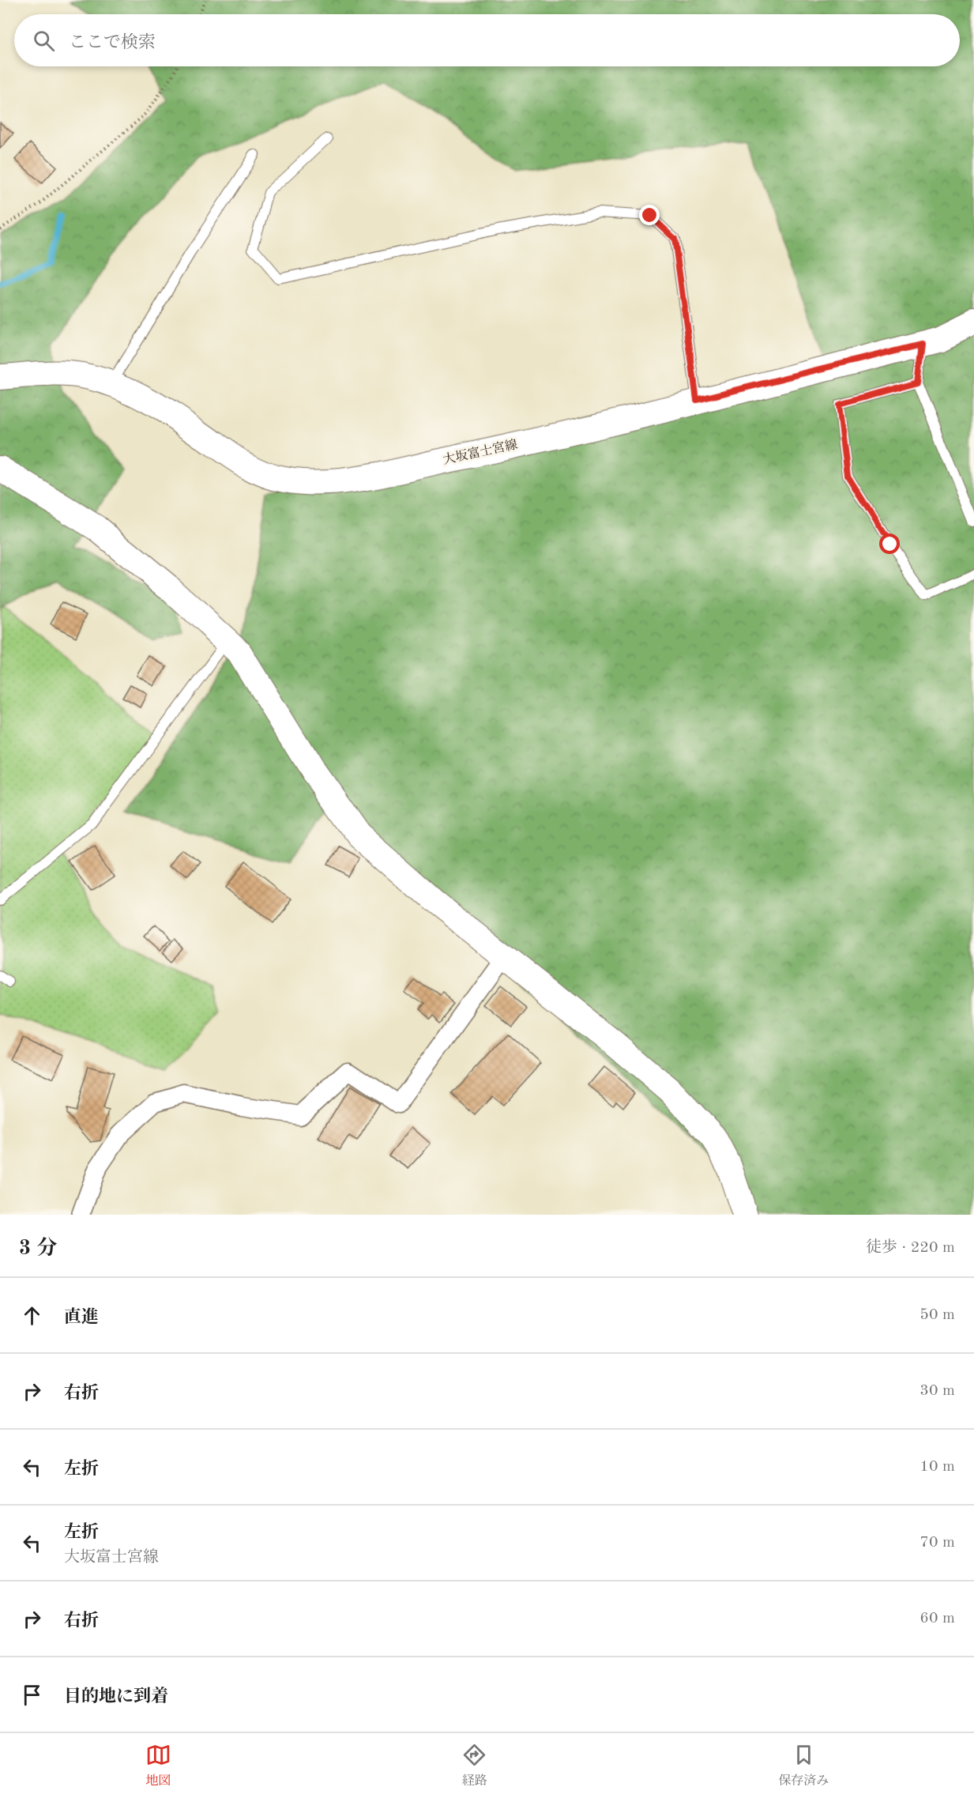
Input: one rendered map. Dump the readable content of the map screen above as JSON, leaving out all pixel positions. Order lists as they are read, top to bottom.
{
  "streets": {
    "street": ["大坂富士宮線"]
  },
  "page": {
    "search": "ここで検索",
    "heading": ["3 分", "徒歩 · 220 m"],
    "list": [
      ["直進", "50 m"],
      ["右折", "30 m"],
      ["左折", "10 m"],
      ["左折", "大坂富士宮線", "70 m"],
      ["右折", "60 m"],
      "目的地に到着"
    ],
    "nav": ["地図", "経路", "保存済み"]
  }
}
